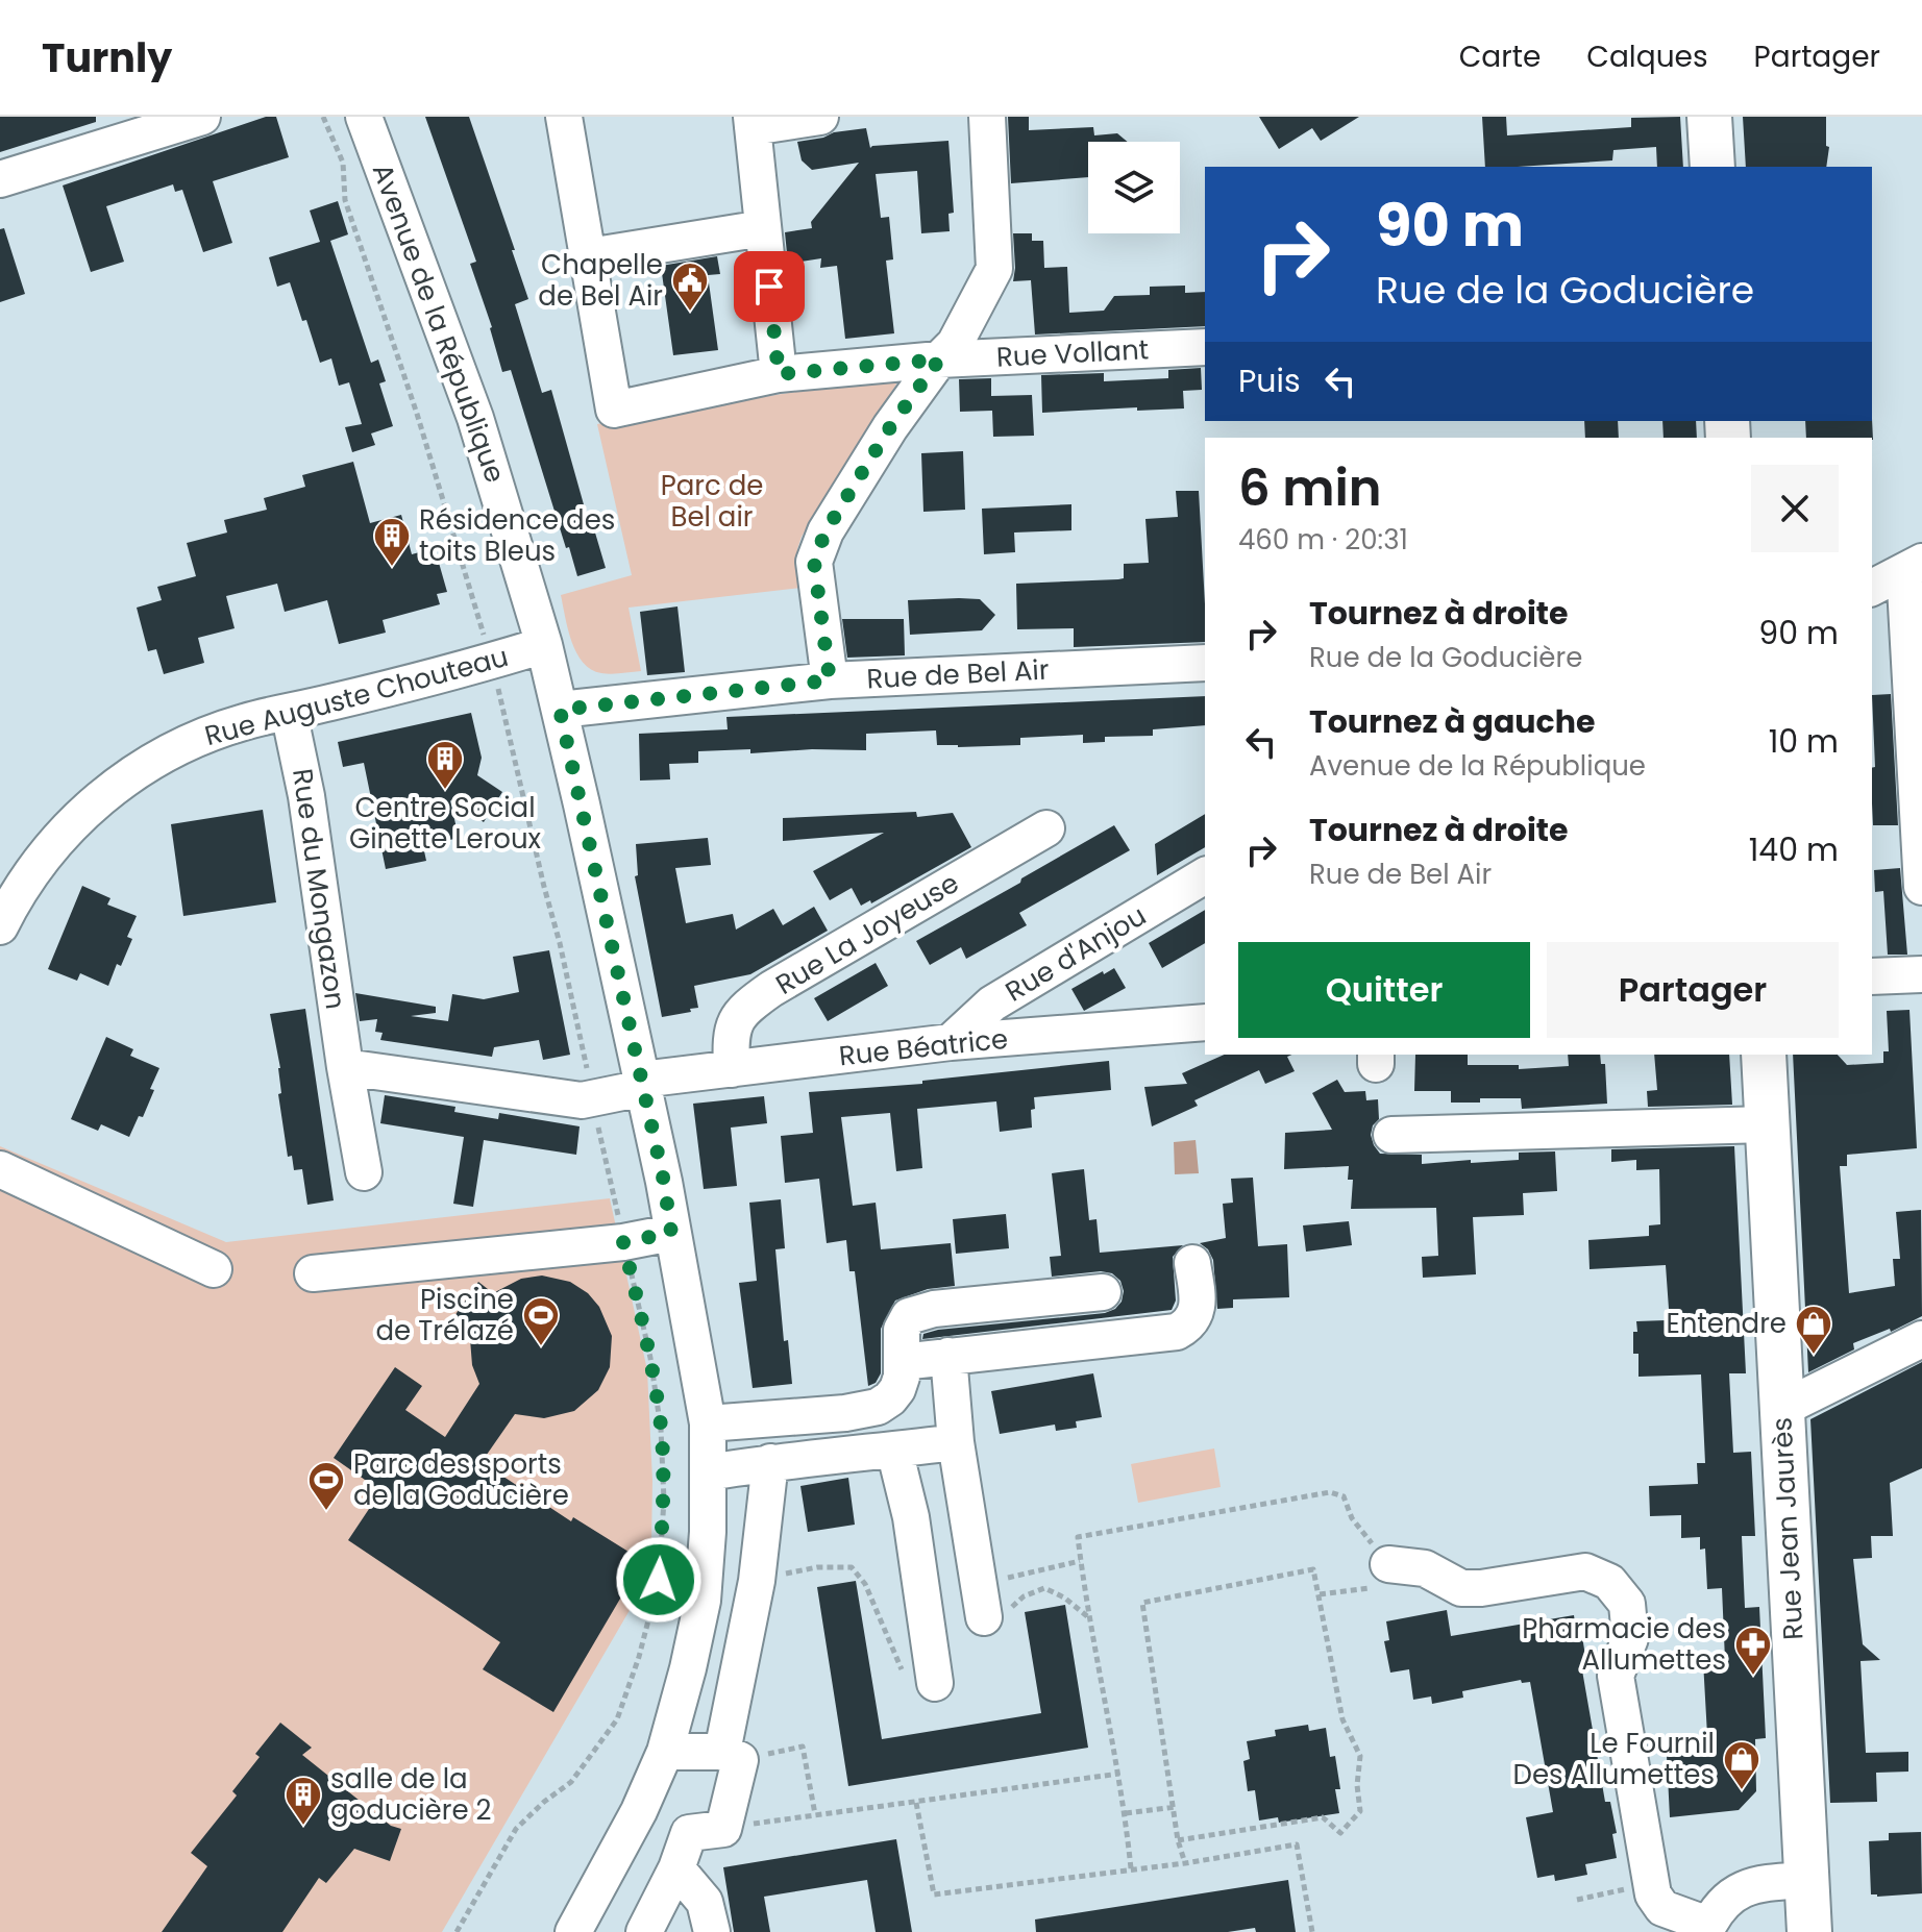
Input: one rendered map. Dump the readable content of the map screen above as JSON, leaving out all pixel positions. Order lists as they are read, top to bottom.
{
  "streets": {
    "main road": ["Rue Jean Jaurès"],
    "street": [
      "Avenue de la République",
      "Rue Vollant",
      "Rue de Bel Air",
      "Rue Auguste Chouteau",
      "Rue du Mongazon",
      "Rue La Joyeuse",
      "Rue d'Anjou",
      "Rue Béatrice"
    ]
  },
  "crossings": [
    ["Avenue de la République", "Rue de Bel Air"],
    ["Avenue de la République", "Rue Auguste Chouteau"],
    ["Avenue de la République", "Rue Béatrice"],
    ["Rue Auguste Chouteau", "Rue du Mongazon"],
    ["Rue La Joyeuse", "Rue Béatrice"],
    ["Rue d'Anjou", "Rue Béatrice"]
  ],
  "parks": ["Parc de Bel air"],
  "places": {
    "public building": ["Chapelle de Bel Air"],
    "building": ["Résidence des toits Bleus", "Centre Social Ginette Leroux", "salle de la goducière 2"],
    "sports": ["Piscine de Trélazé", "Parc des sports de la Goducière"],
    "shop": ["Entendre", "Le Fournil Des Allumettes"],
    "pharmacy": ["Pharmacie des Allumettes"]
  },
  "page": {
    "header": "Turnly",
    "nav": ["Carte", "Calques", "Partager"],
    "turn": ["90 m", "Rue de la Goducière"],
    "then": "Puis",
    "heading": ["6 min", "460 m · 20:31"],
    "list": [
      {
        "name": "Tournez à droite",
        "note": "Rue de la Goducière",
        "value": "90 m"
      },
      {
        "name": "Tournez à gauche",
        "note": "Avenue de la République",
        "value": "10 m"
      },
      {
        "name": "Tournez à droite",
        "note": "Rue de Bel Air",
        "value": "140 m"
      }
    ],
    "buttons": ["Quitter", "Partager"]
  }
}
